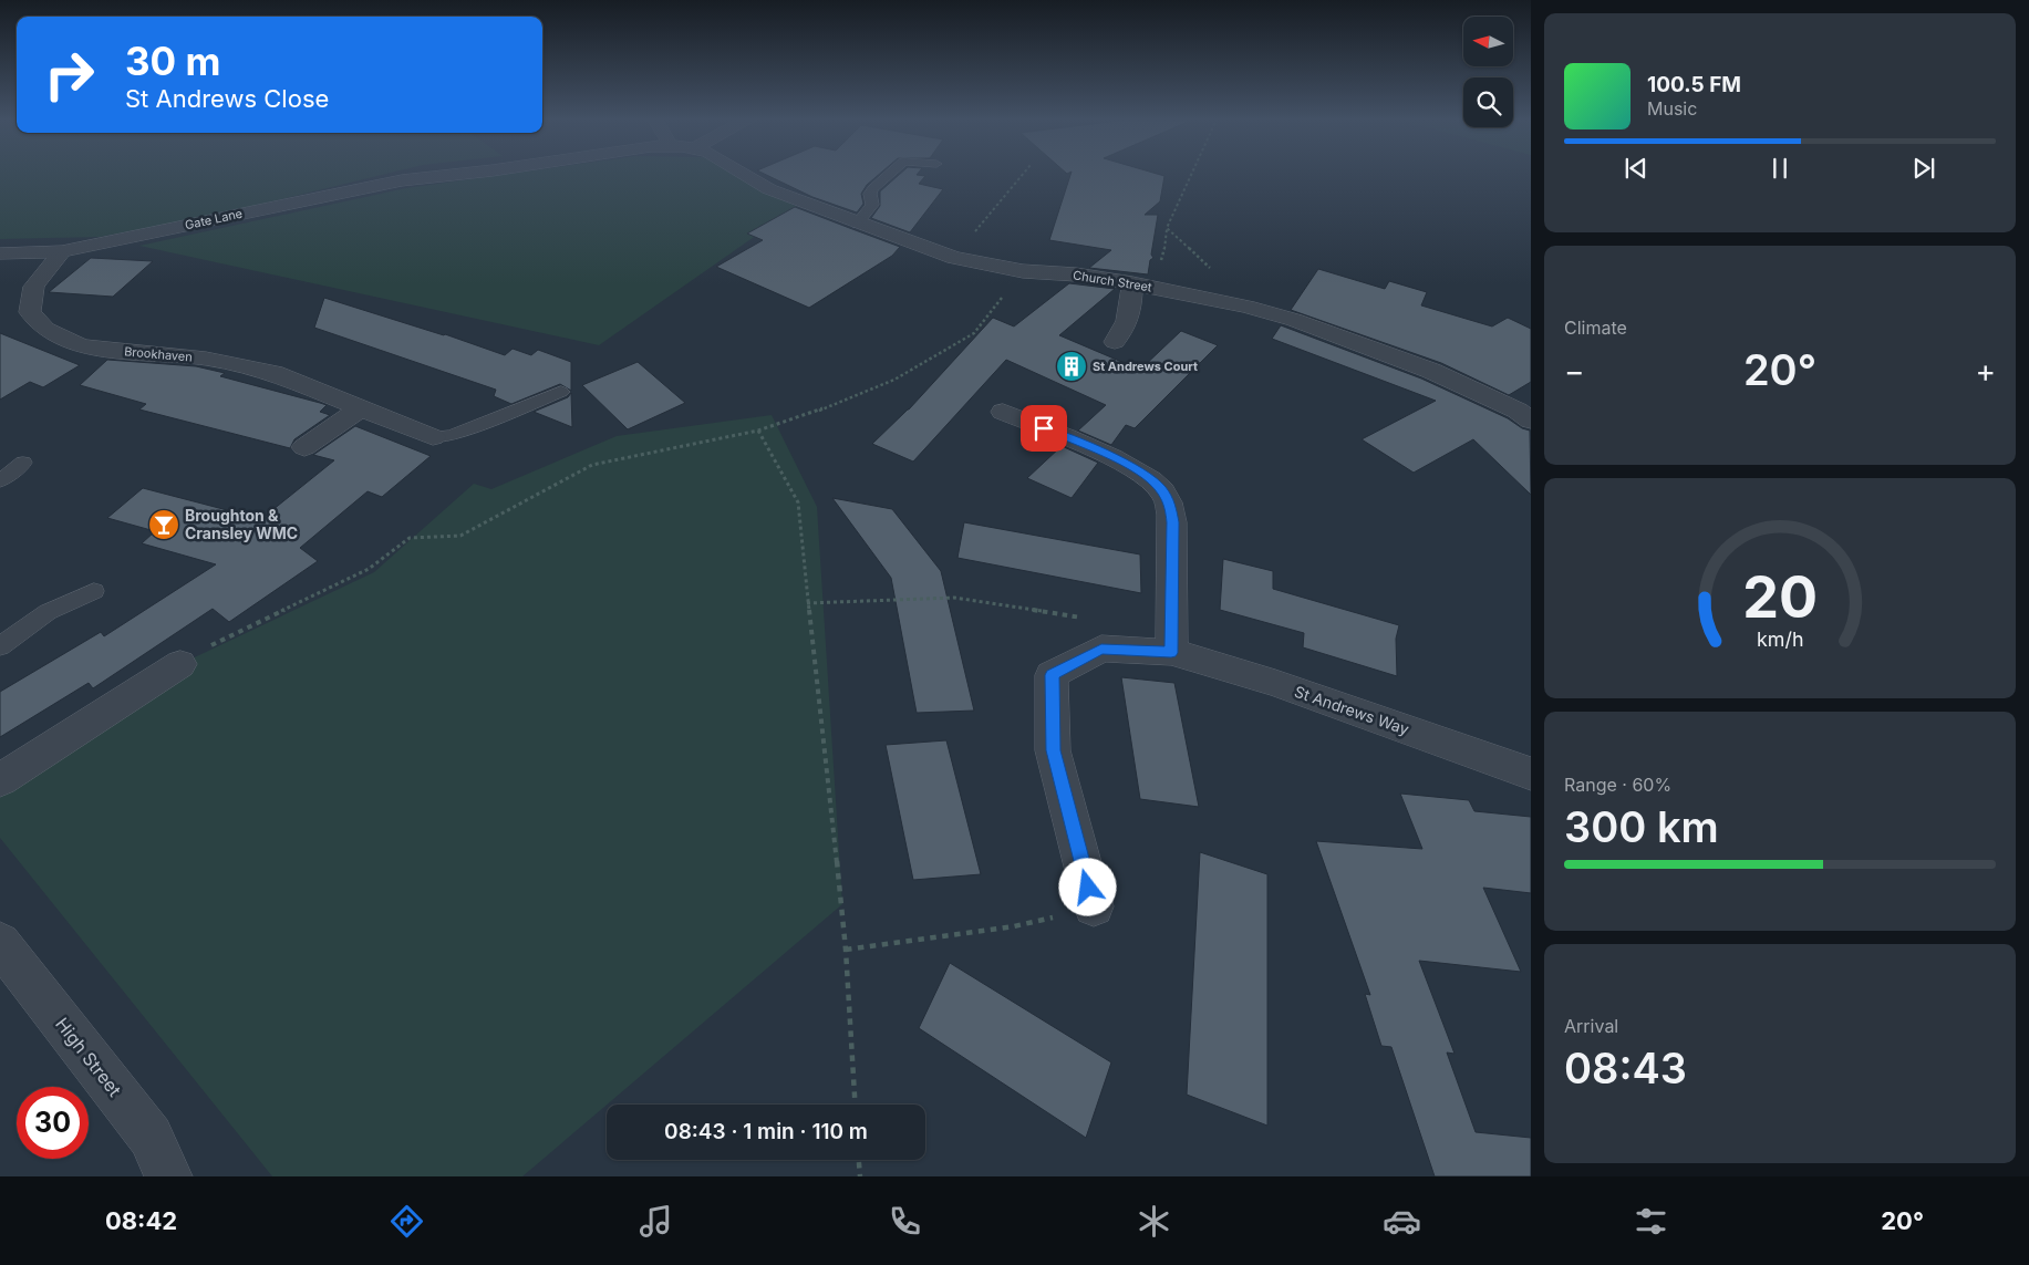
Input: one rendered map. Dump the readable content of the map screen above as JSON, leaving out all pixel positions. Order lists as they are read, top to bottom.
{
  "streets": {
    "street": [
      "Gate Lane",
      "Church Street",
      "Brookhaven",
      "St Andrews Way",
      "High Street"
    ]
  },
  "crossings": [
    ["Gate Lane", "Brookhaven"]
  ],
  "places": {
    "building": ["St Andrews Court"],
    "bar": ["Broughton & Cransley WMC"]
  },
  "north": "left",
  "page": {
    "turn": ["30 m", "St Andrews Close"],
    "song": ["100.5 FM", "Music"],
    "tile": [
      "Climate",
      ["Range · 60%", "300 km"],
      ["Arrival", "08:43"]
    ],
    "heat": ["−", "20°", "+"],
    "limit": "30",
    "trip": "08:43 · 1 min · 110 m",
    "tabs": ["08:42", "20°"],
    "gauge": ["20", "km/h"]
  }
}
